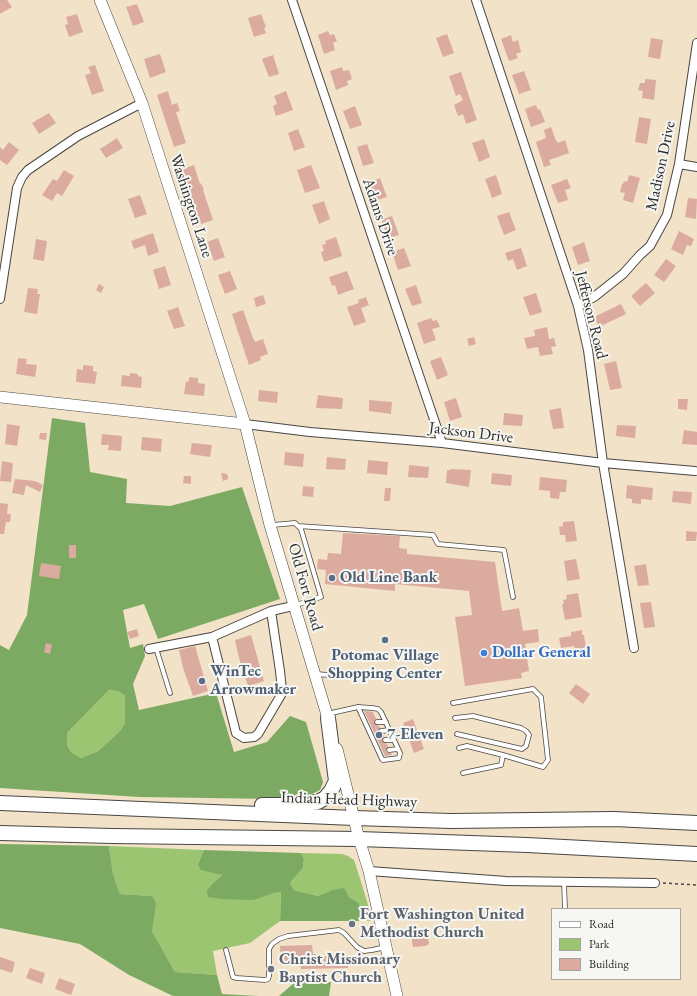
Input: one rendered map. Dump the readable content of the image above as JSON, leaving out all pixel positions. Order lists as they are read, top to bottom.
{
  "streets": {
    "highway": ["Indian Head Highway"],
    "main road": ["Washington Lane", "Old Fort Road"],
    "street": [
      "Madison Drive",
      "Adams Drive",
      "Jefferson Road",
      "Jackson Drive"
    ]
  },
  "crossings": [
    ["Madison Drive", "Jefferson Road"],
    ["Washington Lane", "Jackson Drive"],
    ["Washington Lane", "Old Fort Road"],
    ["Adams Drive", "Jackson Drive"],
    ["Jefferson Road", "Jackson Drive"],
    ["Jackson Drive", "Old Fort Road"],
    ["Old Fort Road", "Indian Head Highway"]
  ],
  "places": [
    "Old Line Bank",
    "Potomac Village Shopping Center",
    "Dollar General",
    "WinTec Arrowmaker",
    "7-Eleven",
    "Fort Washington United Methodist Church",
    "Christ Missionary Baptist Church"
  ],
  "legend": ["Road", "Park", "Building"]
}
